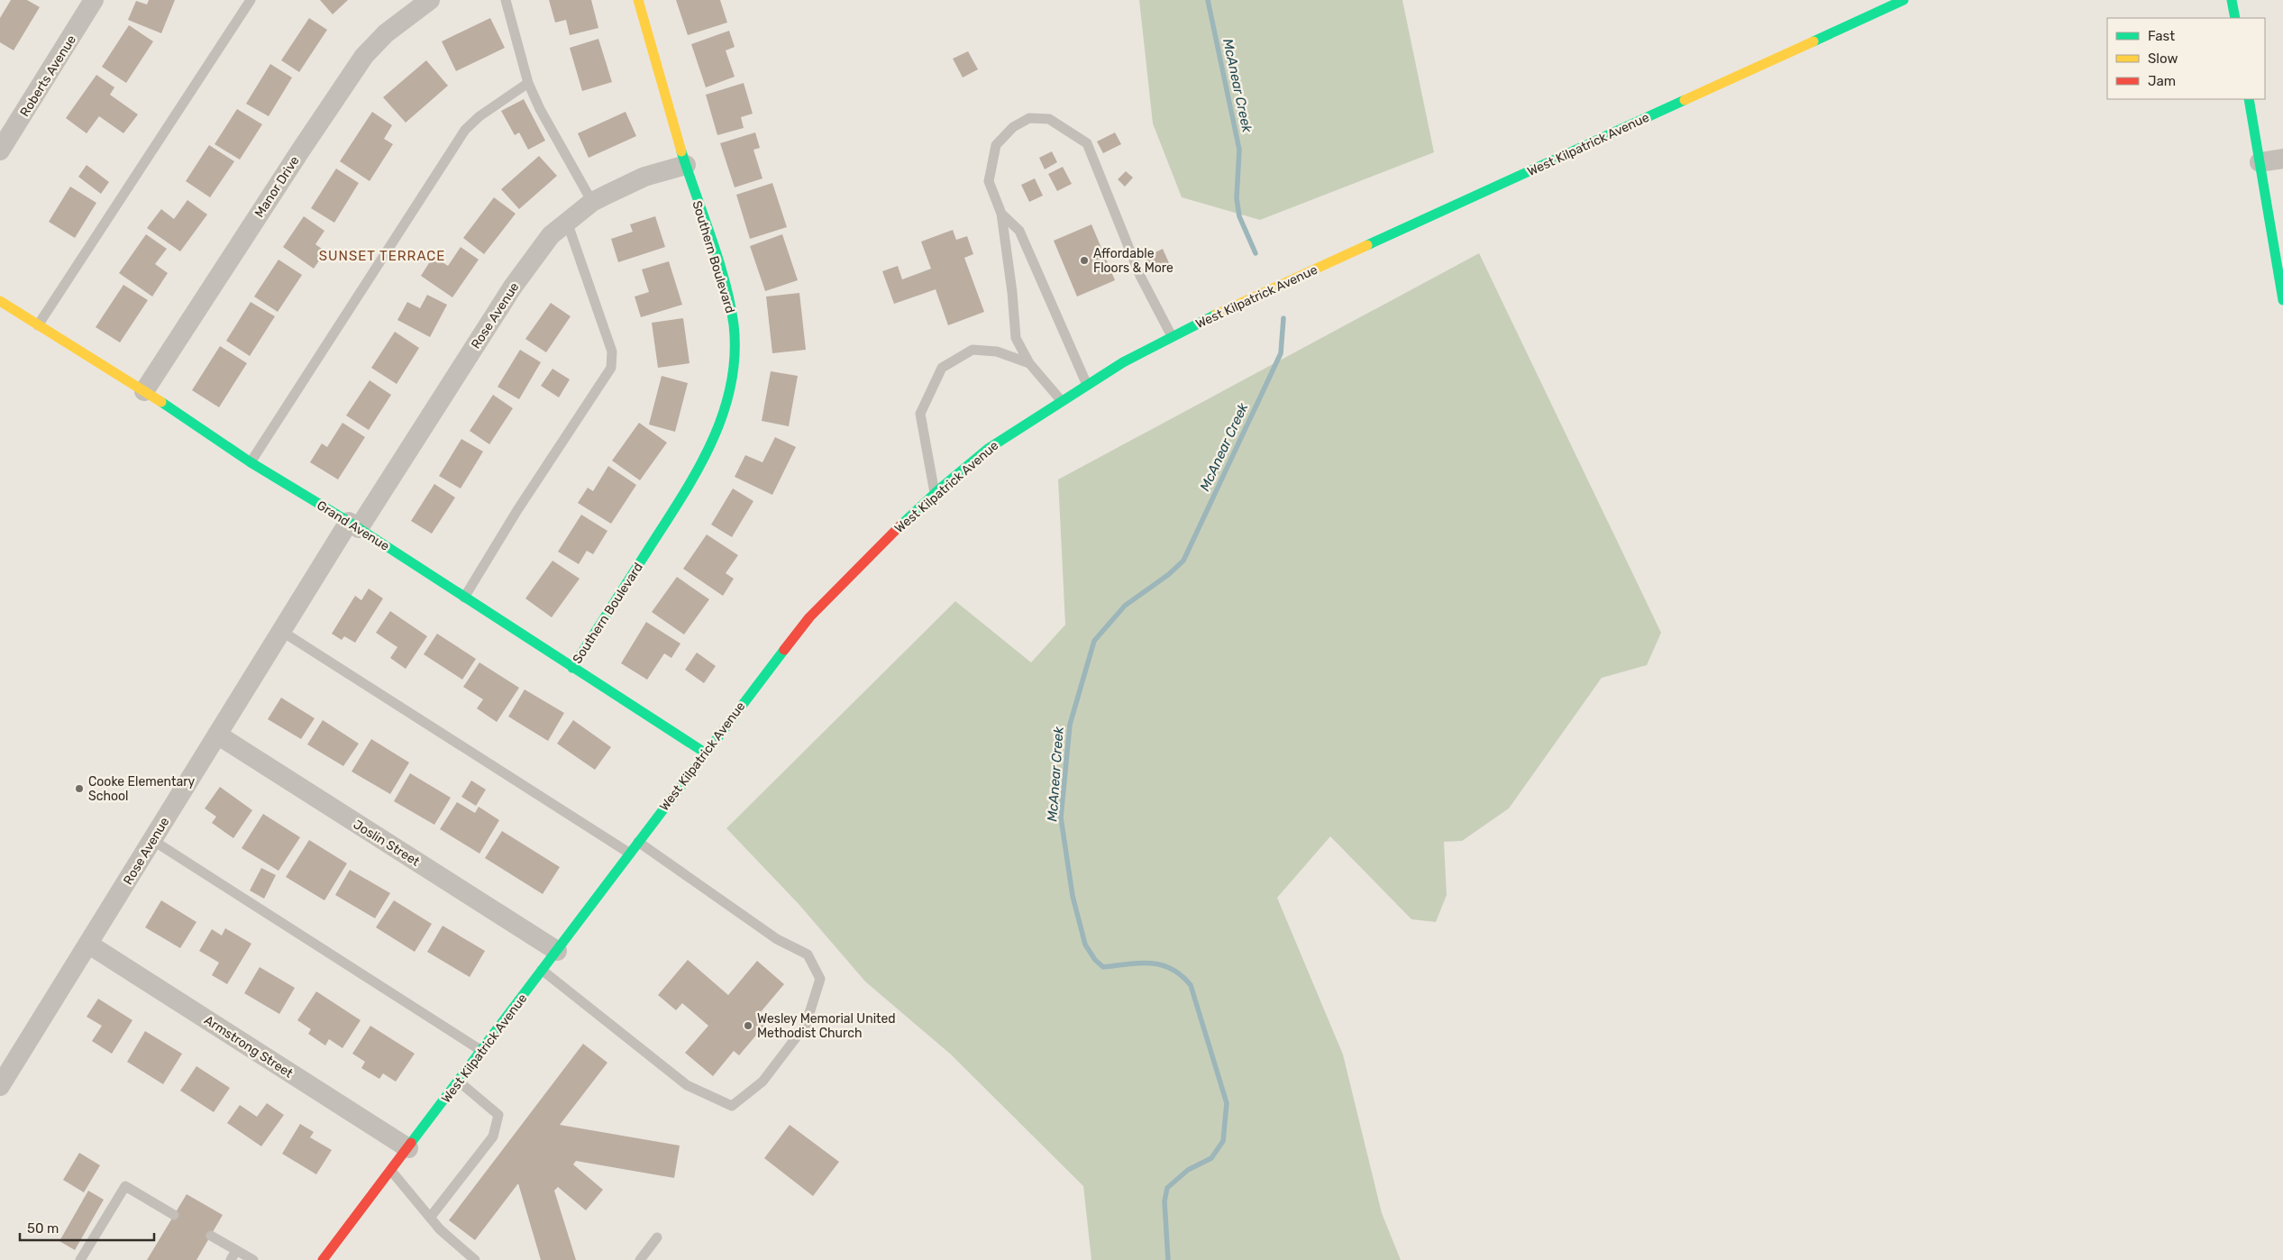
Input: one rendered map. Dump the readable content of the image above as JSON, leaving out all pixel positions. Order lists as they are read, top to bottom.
{
  "streets": {
    "main road": ["West Kilpatrick Avenue", "Southern Boulevard", "Grand Avenue"],
    "street": [
      "Roberts Avenue",
      "Manor Drive",
      "Rose Avenue",
      "Joslin Street",
      "Armstrong Street"
    ]
  },
  "crossings": [
    ["West Kilpatrick Avenue", "Grand Avenue"],
    ["West Kilpatrick Avenue", "Joslin Street"],
    ["West Kilpatrick Avenue", "Armstrong Street"],
    ["Manor Drive", "Grand Avenue"],
    ["Southern Boulevard", "Rose Avenue"],
    ["Southern Boulevard", "Grand Avenue"],
    ["Rose Avenue", "Grand Avenue"],
    ["Rose Avenue", "Joslin Street"],
    ["Rose Avenue", "Armstrong Street"]
  ],
  "districts": ["SUNSET TERRACE"],
  "water": ["McAnear Creek"],
  "places": ["Affordable Floors & More", "Cooke Elementary School", "Wesley Memorial United Methodist Church"],
  "legend": ["Fast", "Slow", "Jam"],
  "scale_bar": "50 m"
}
